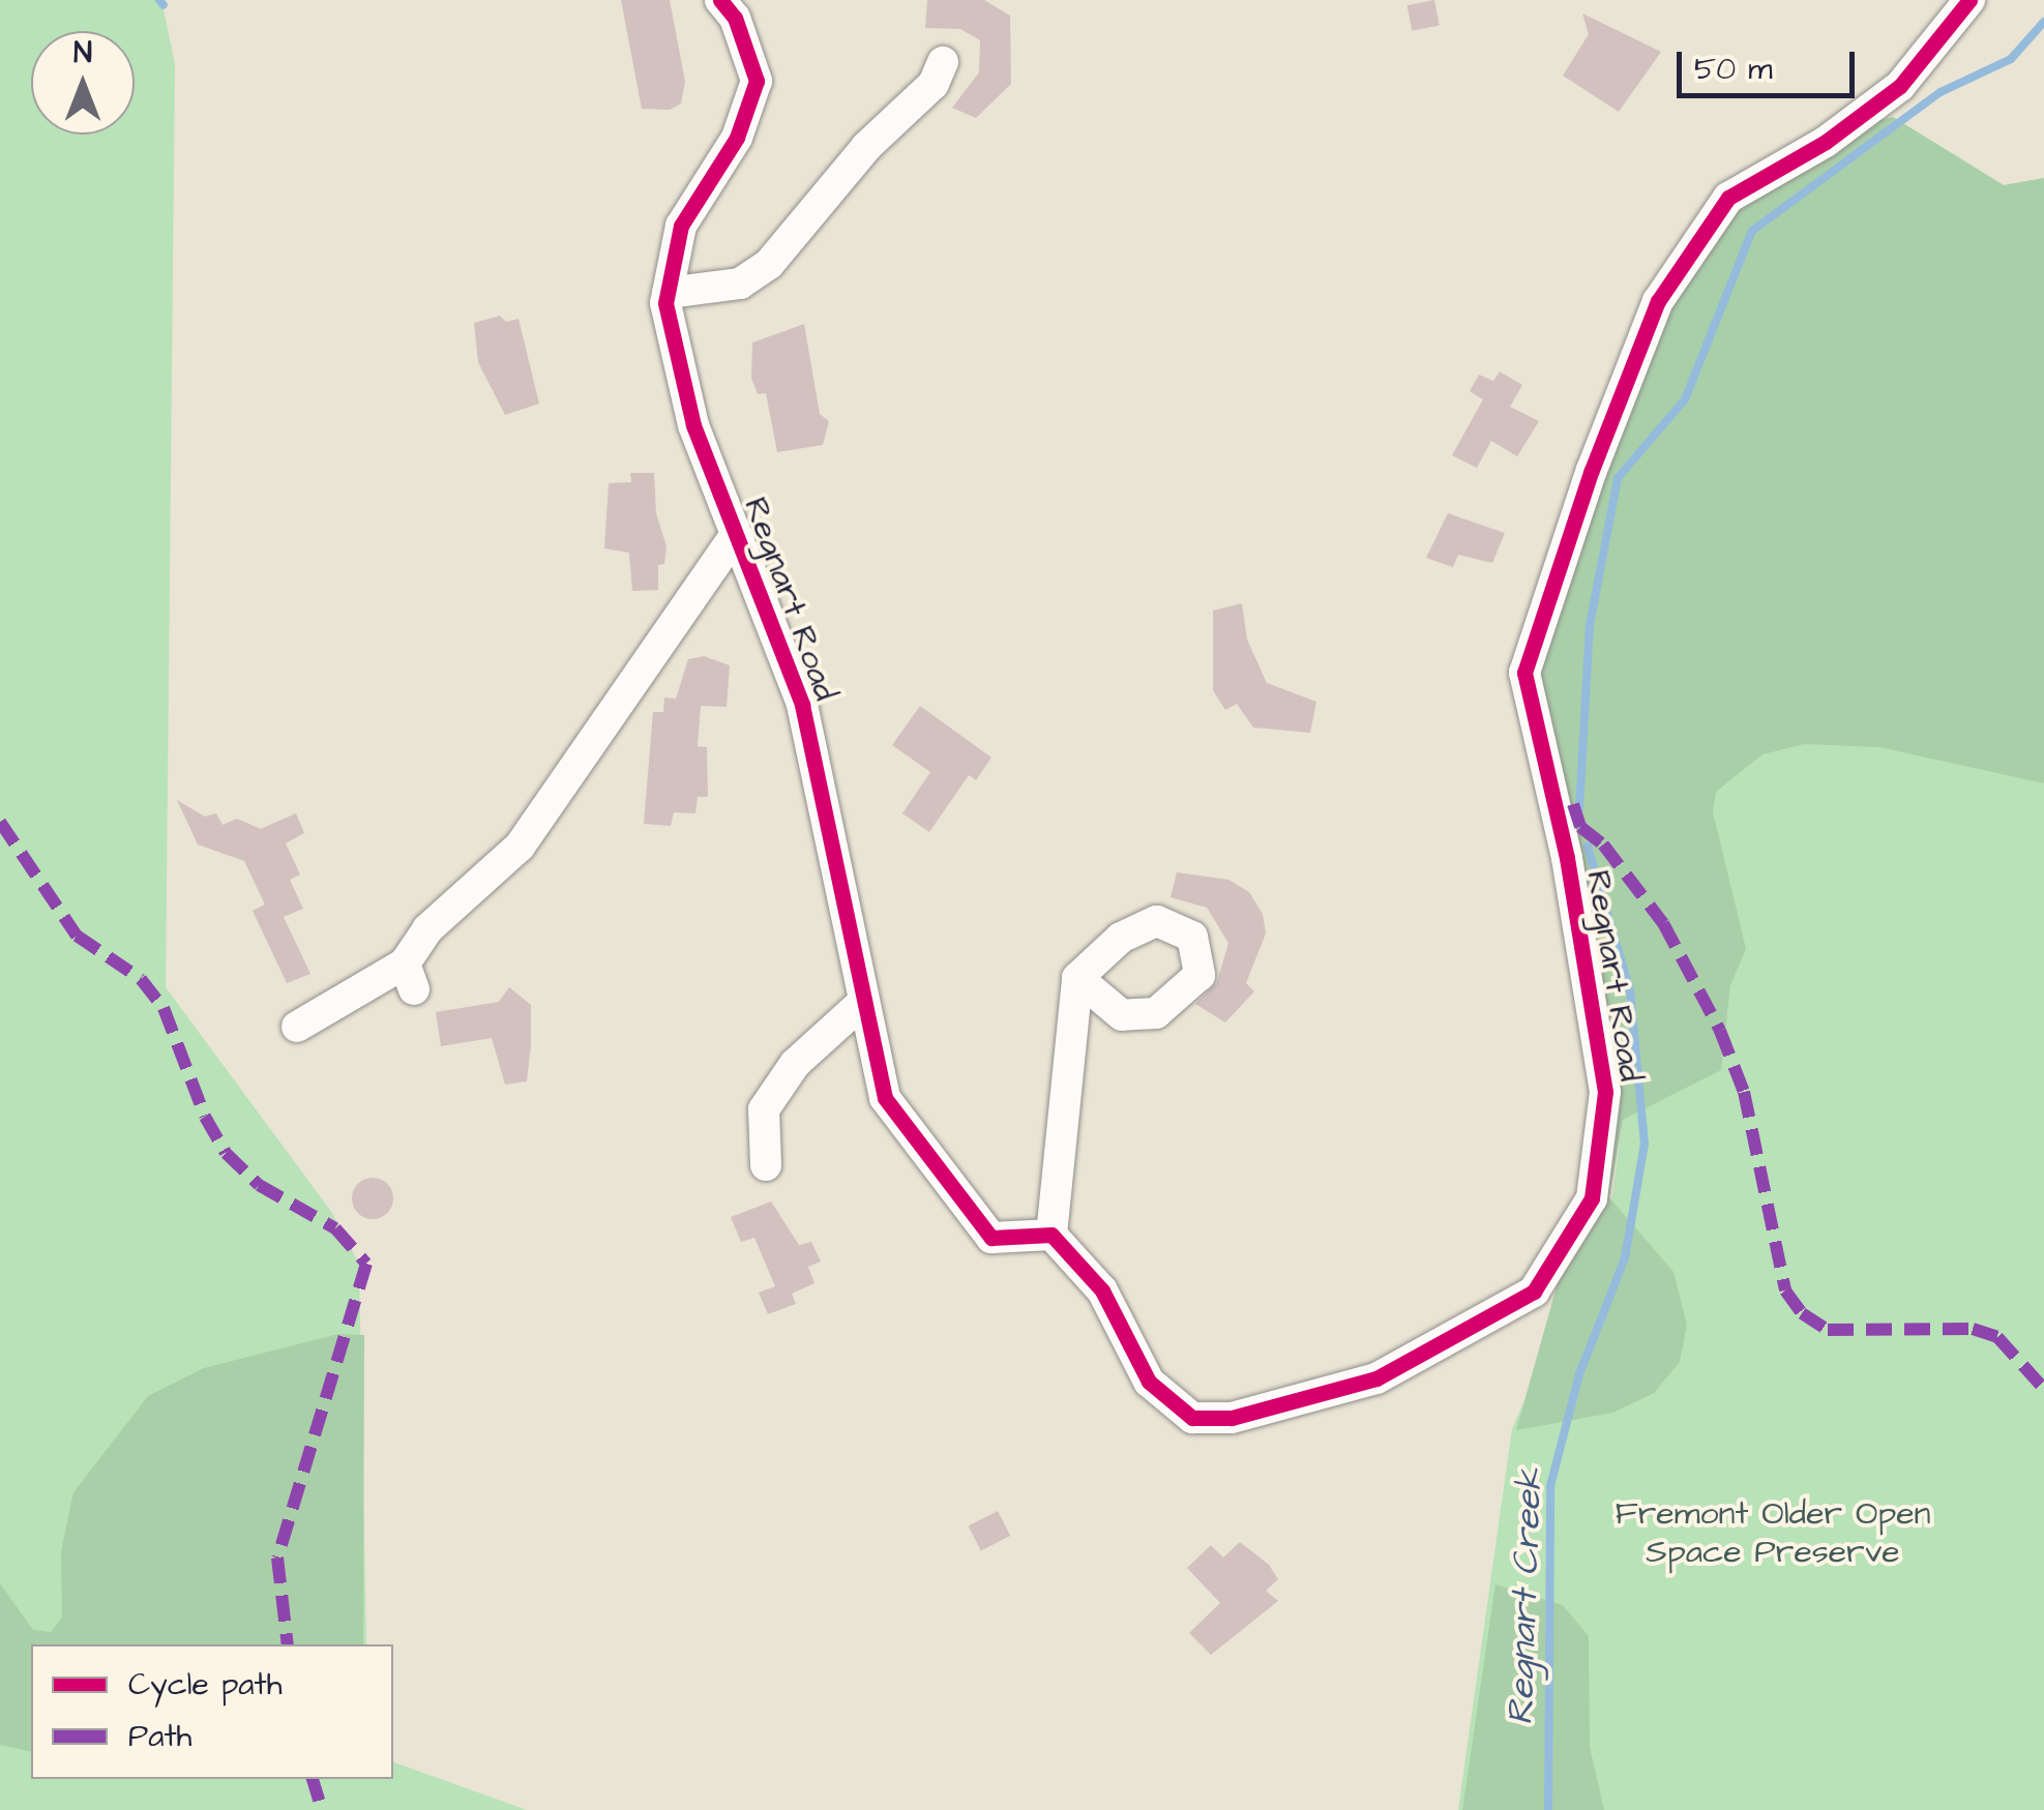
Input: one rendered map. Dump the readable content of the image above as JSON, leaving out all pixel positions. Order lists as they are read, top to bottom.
{
  "streets": {
    "street": ["Regnart Road"]
  },
  "water": ["Regnart Creek"],
  "parks": ["Fremont Older Open Space Preserve"],
  "legend": ["Cycle path", "Path"],
  "scale_bar": "50 m",
  "north": "top"
}
